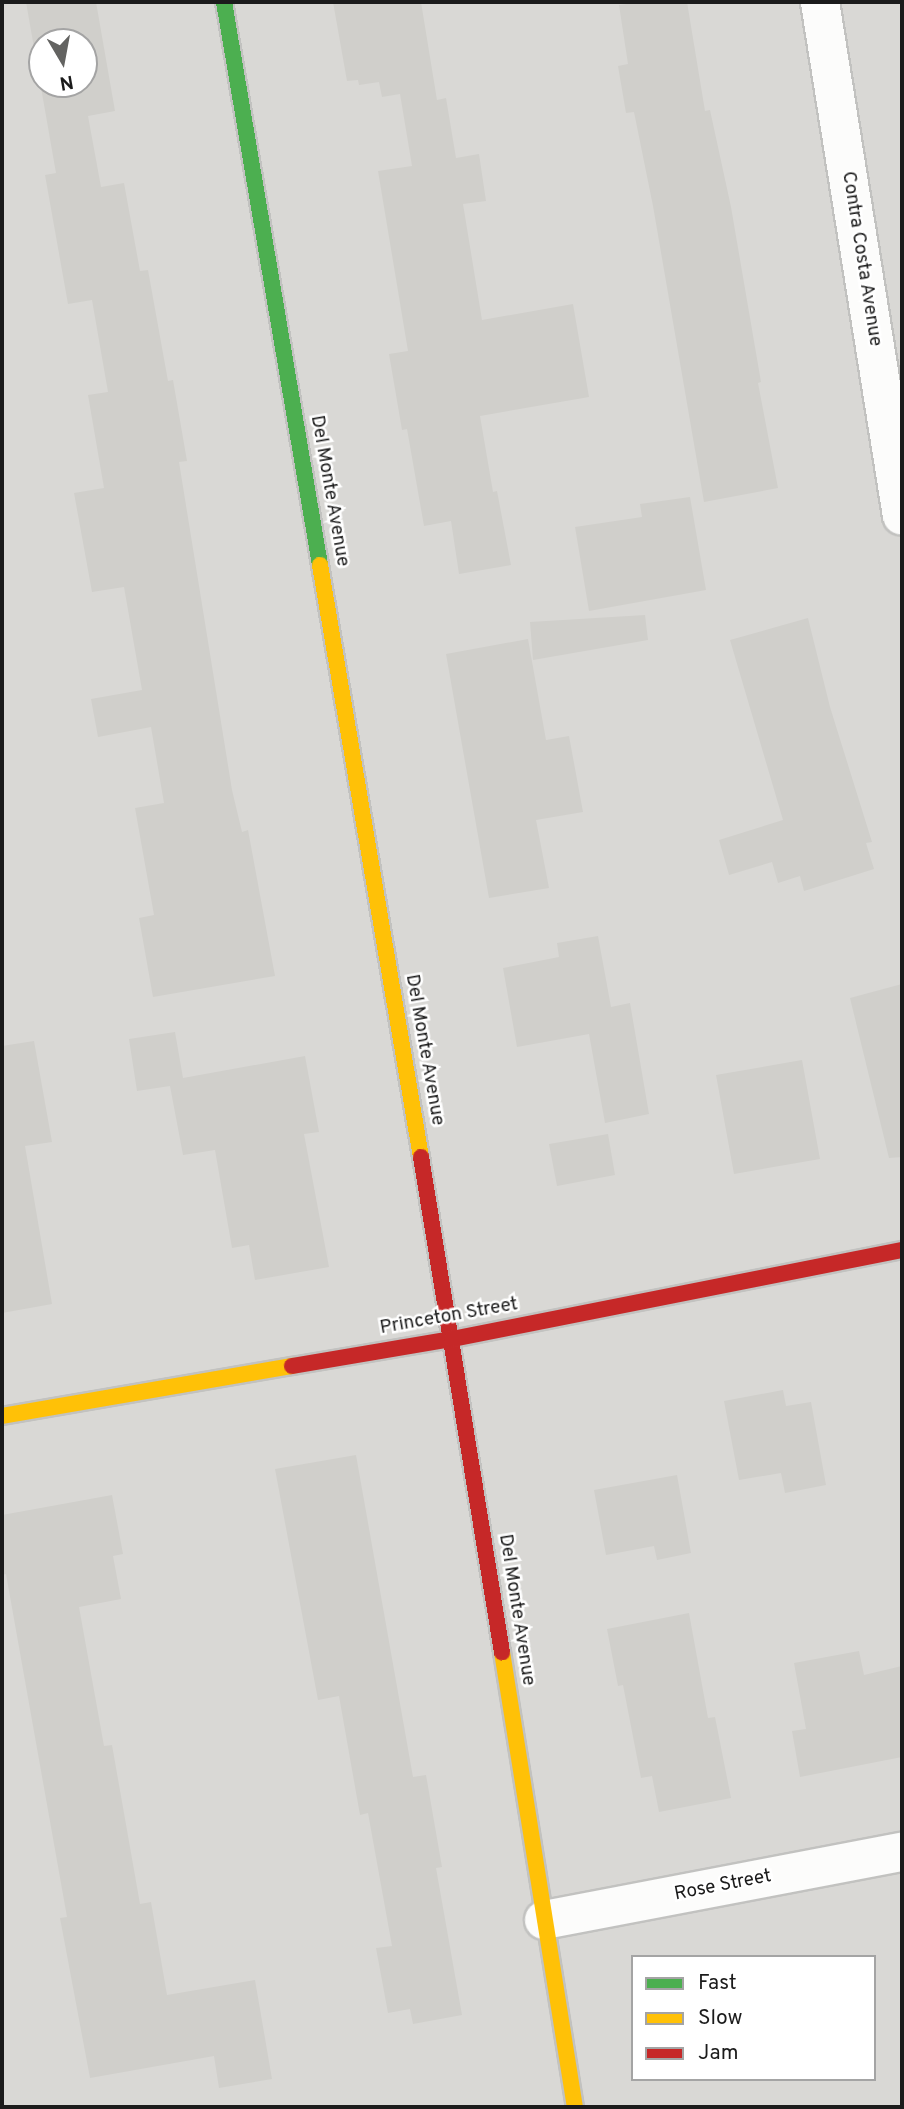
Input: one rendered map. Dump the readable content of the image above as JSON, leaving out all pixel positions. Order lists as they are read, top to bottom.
{
  "streets": {
    "street": [
      "Contra Costa Avenue",
      "Del Monte Avenue",
      "Princeton Street",
      "Rose Street"
    ]
  },
  "crossings": [
    ["Del Monte Avenue", "Princeton Street"],
    ["Del Monte Avenue", "Rose Street"]
  ],
  "legend": ["Fast", "Slow", "Jam"],
  "north": "bottom"
}
